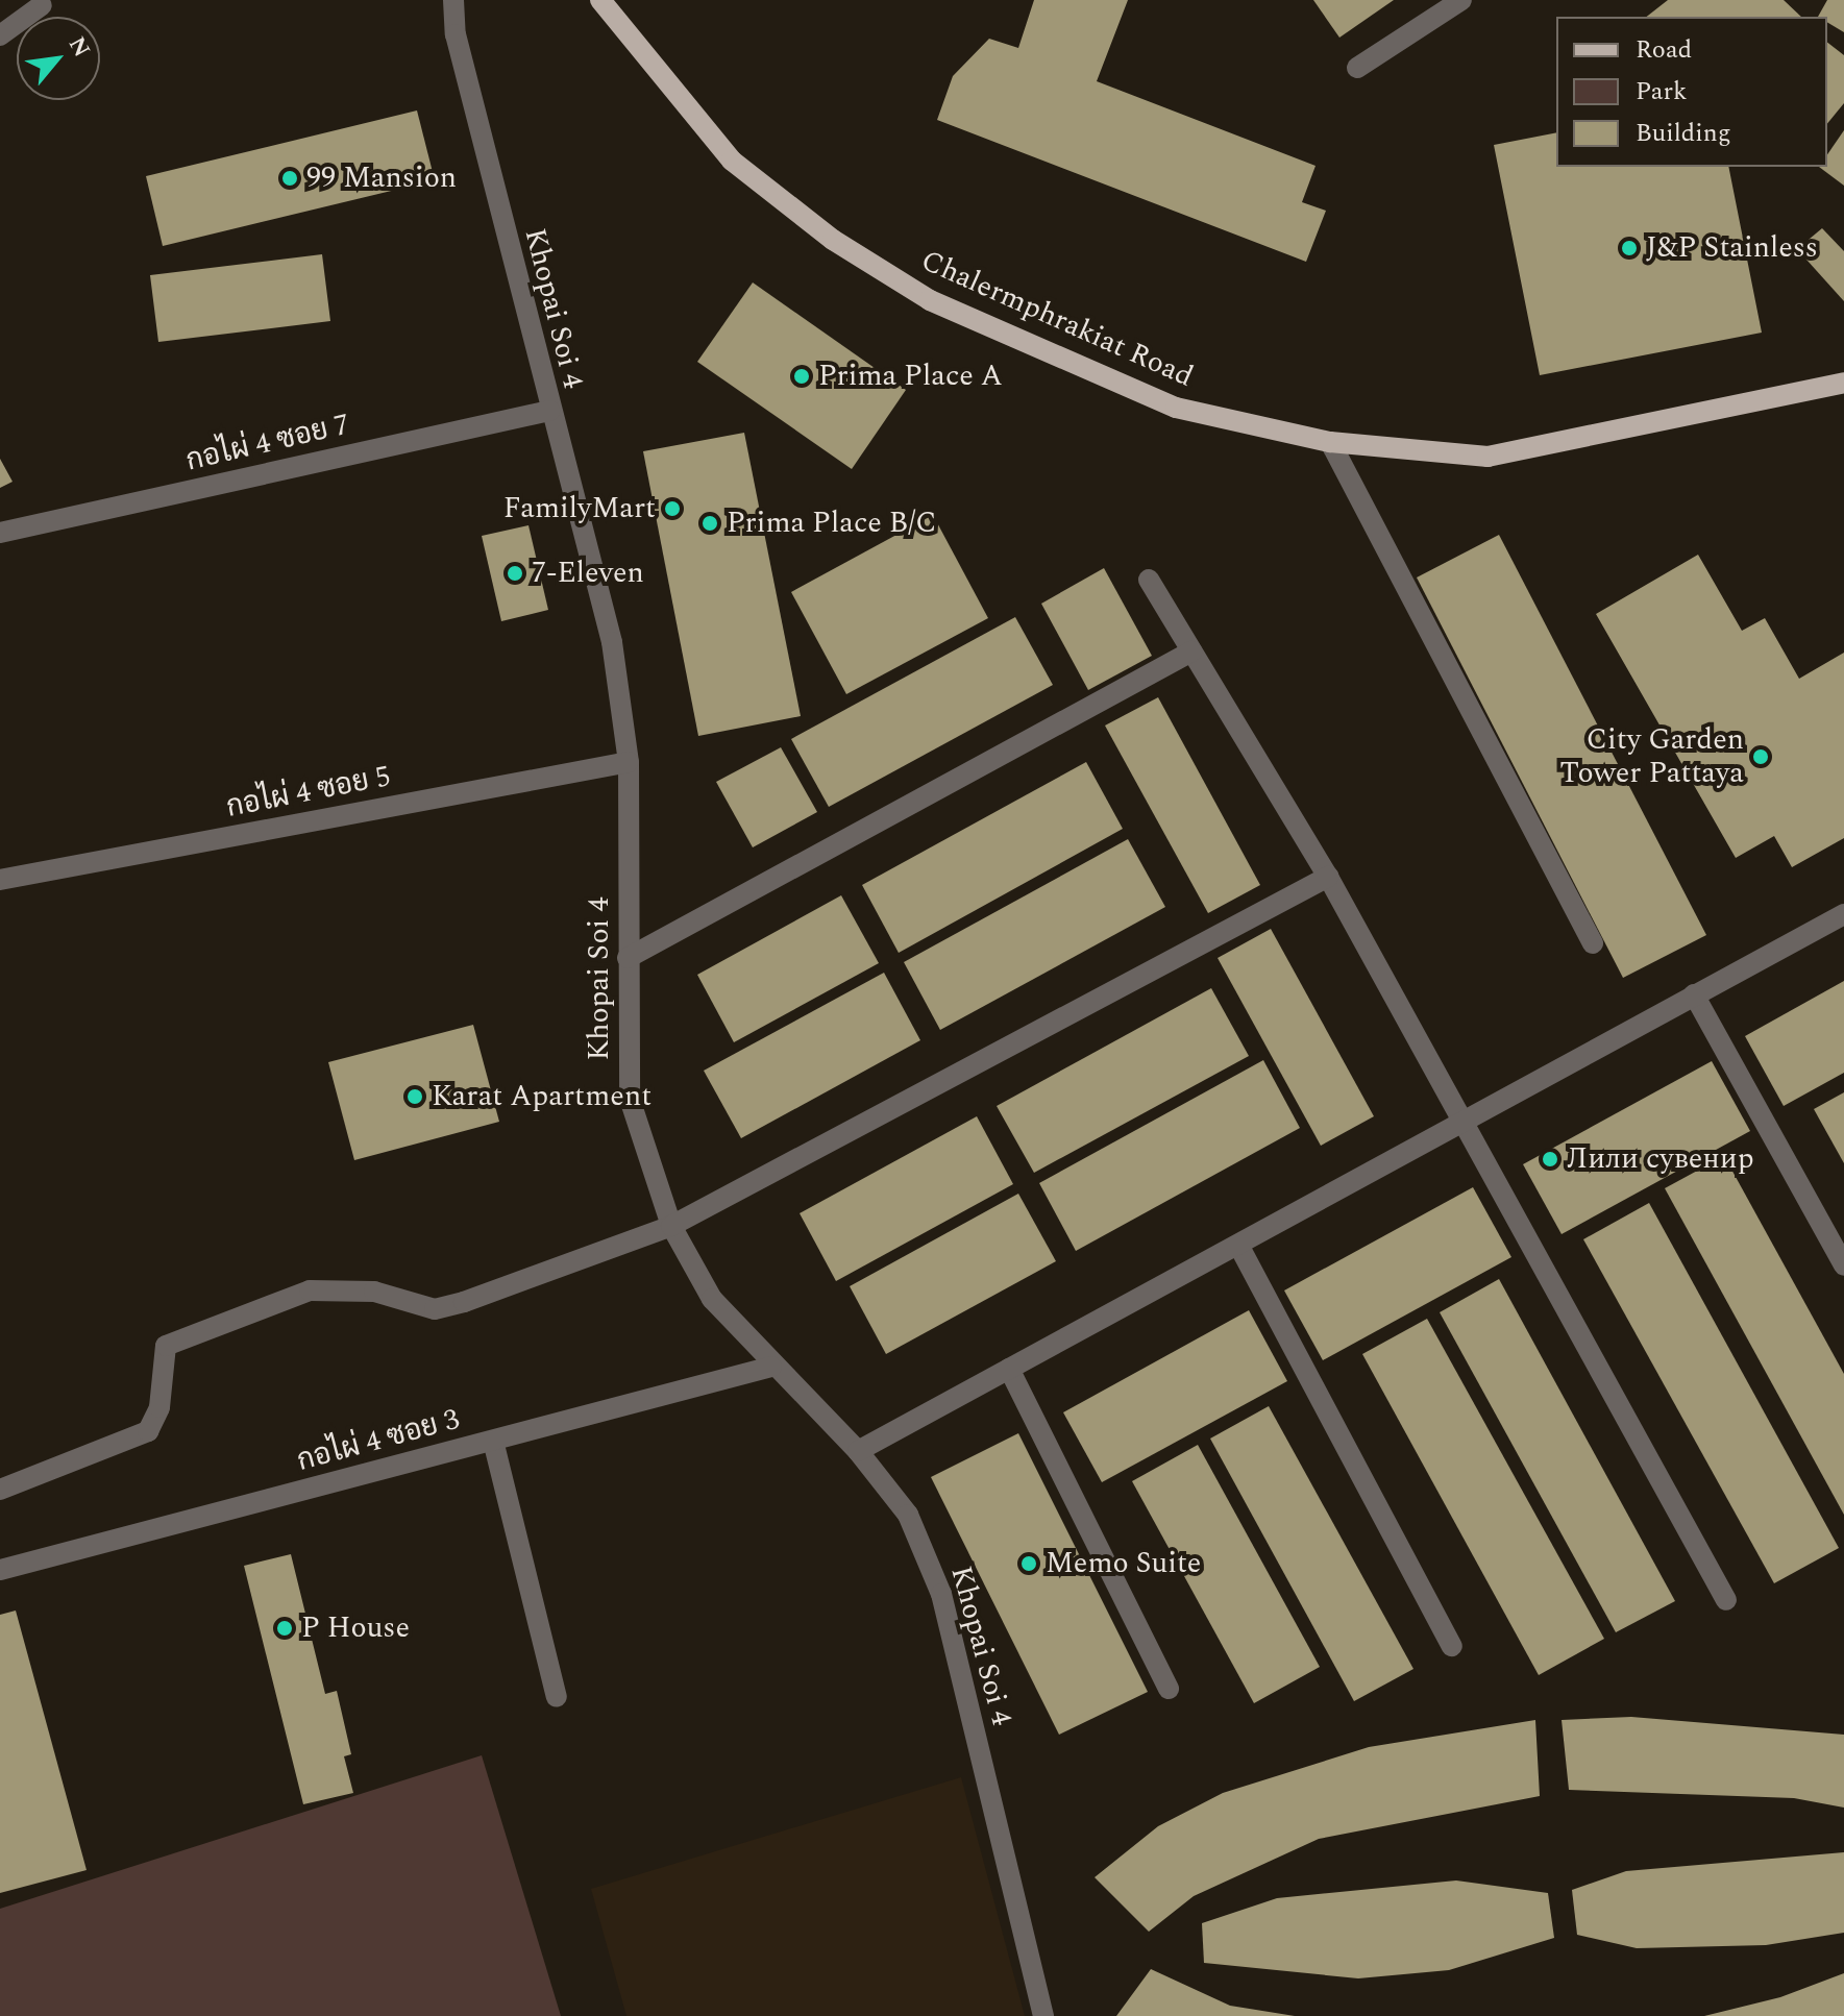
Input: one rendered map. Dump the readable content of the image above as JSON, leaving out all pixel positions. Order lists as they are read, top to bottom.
{
  "streets": {
    "main road": ["Chalermphrakiat Road"],
    "street": [
      "Khopai Soi 4",
      "กอไผ่ 4 ซอย 7",
      "กอไผ่ 4 ซอย 5",
      "กอไผ่ 4 ซอย 3"
    ]
  },
  "crossings": [
    ["Khopai Soi 4", "กอไผ่ 4 ซอย 7"],
    ["Khopai Soi 4", "กอไผ่ 4 ซอย 5"],
    ["Khopai Soi 4", "กอไผ่ 4 ซอย 3"]
  ],
  "places": [
    "99 Mansion",
    "J&P Stainless",
    "Prima Place A",
    "FamilyMart",
    "Prima Place B/C",
    "7-Eleven",
    "City Garden Tower Pattaya",
    "Karat Apartment",
    "Лили сувенир",
    "Memo Suite",
    "P House"
  ],
  "legend": ["Road", "Park", "Building"],
  "north": "top right"
}
